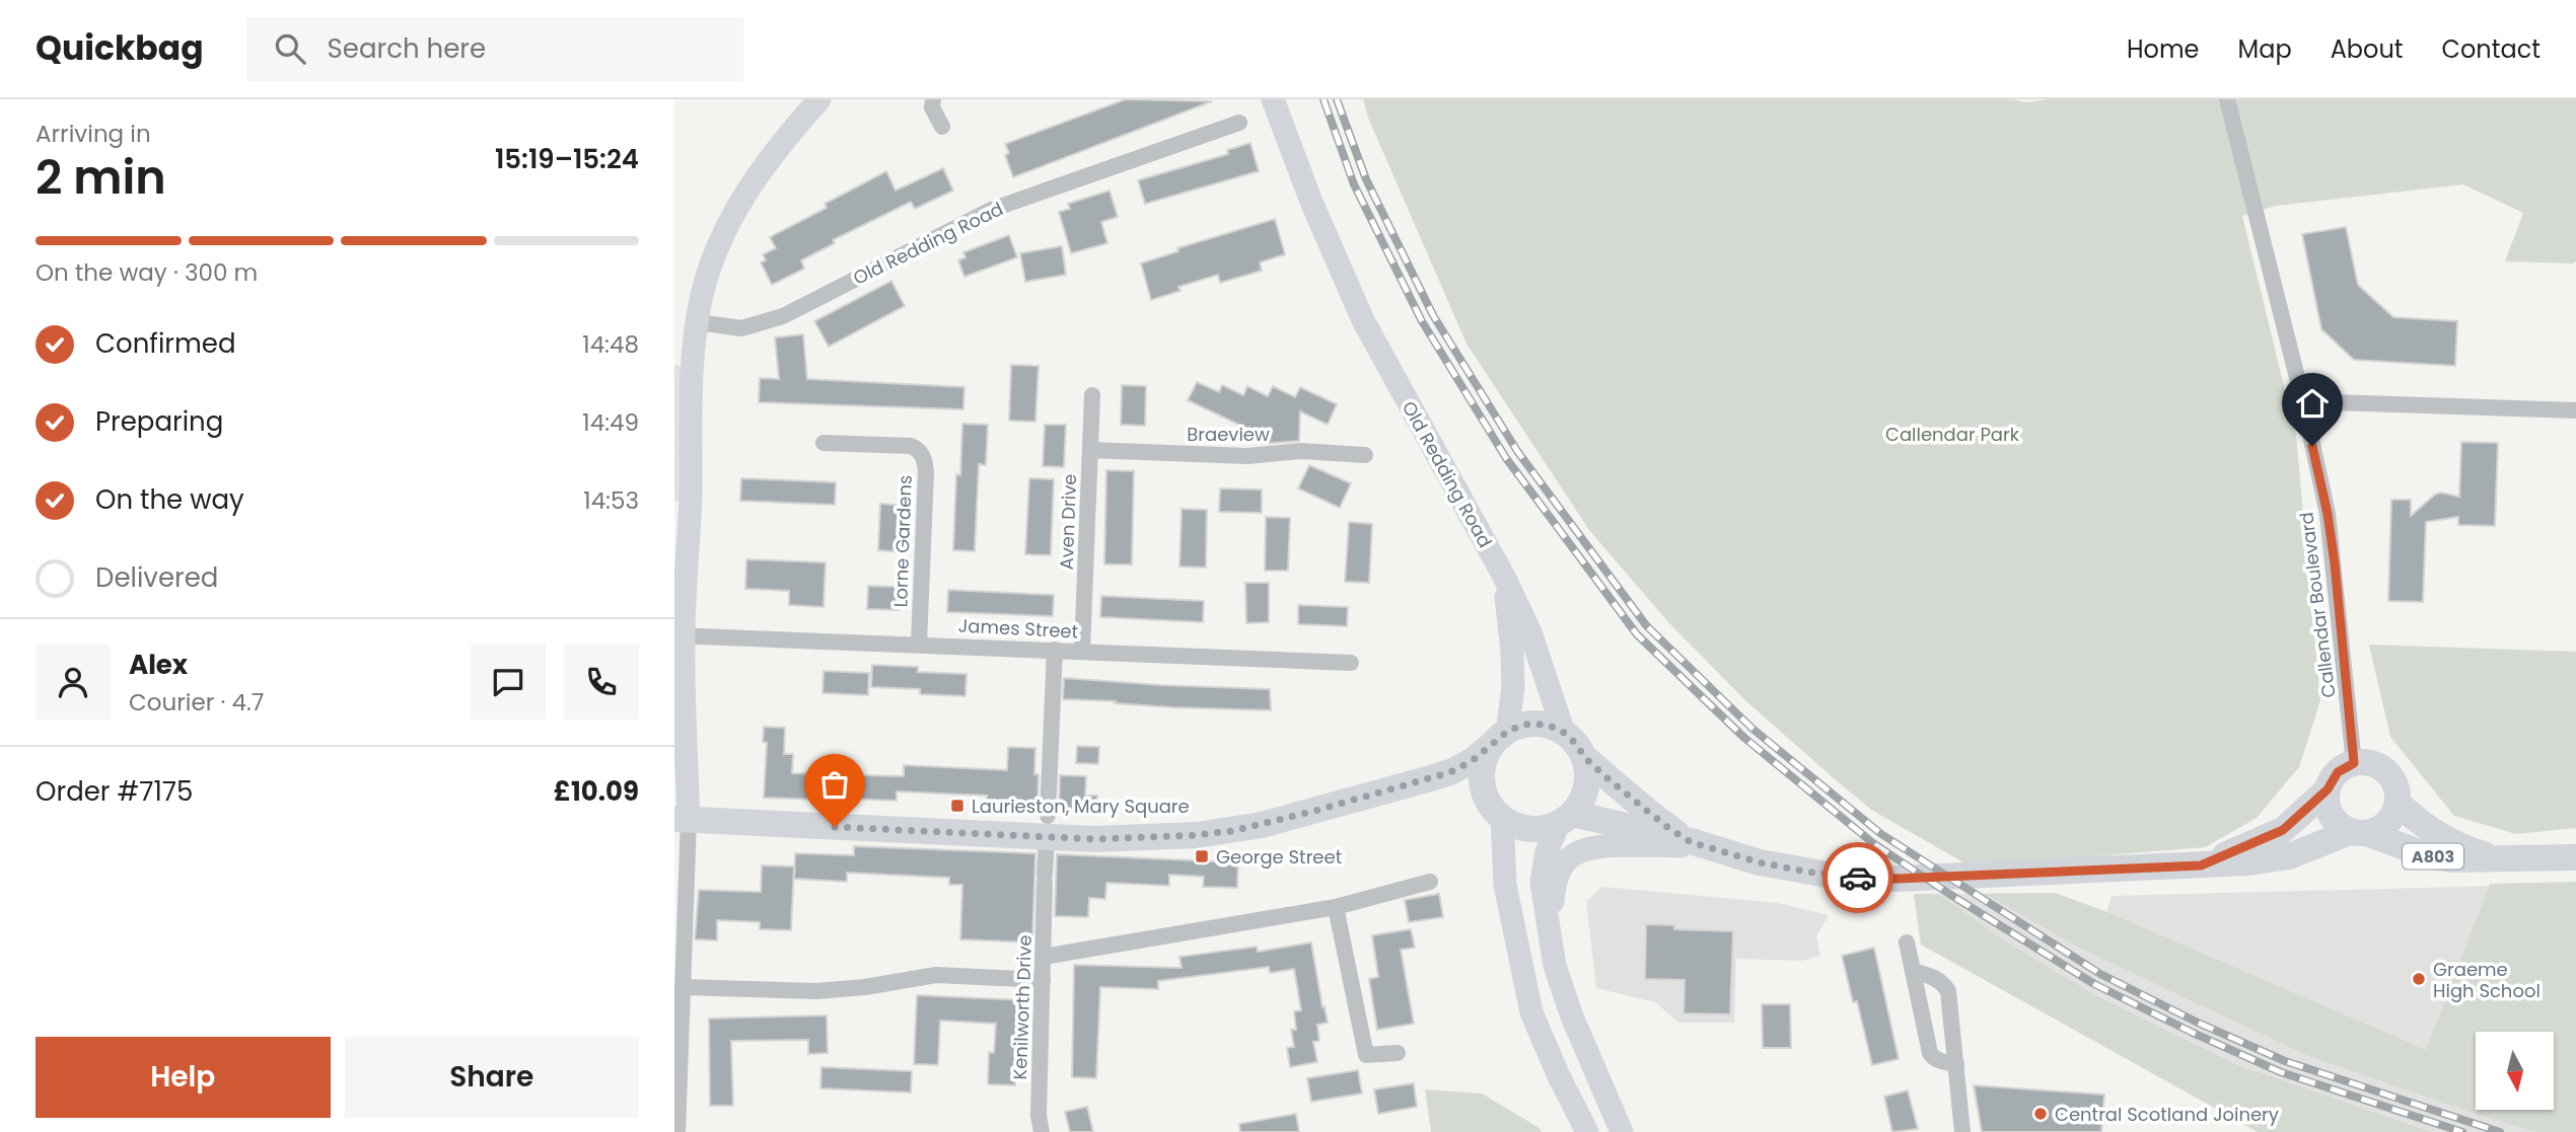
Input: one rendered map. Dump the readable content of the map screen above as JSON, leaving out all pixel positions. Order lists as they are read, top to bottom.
{
  "streets": {
    "main road": ["Old Redding Road", "A803"],
    "street": [
      "Braeview",
      "Aven Drive",
      "Lorne Gardens",
      "Callendar Boulevard",
      "James Street",
      "Kenilworth Drive"
    ]
  },
  "crossings": [
    ["Old Redding Road", "A803"],
    ["Braeview", "Aven Drive"],
    ["Aven Drive", "James Street"],
    ["Lorne Gardens", "James Street"],
    ["Callendar Boulevard", "A803"],
    ["A803", "Kenilworth Drive"]
  ],
  "parks": ["Callendar Park"],
  "places": {
    "transit": ["Laurieston, Mary Square", "George Street"],
    "other": ["Graeme High School", "Central Scotland Joinery"]
  },
  "north": "bottom",
  "page": {
    "header": "Quickbag",
    "search": "Search here",
    "nav": [
      "Home",
      "Map",
      "About",
      "Contact"
    ],
    "heading": ["2 min", "Arriving in", "15:19–15:24"],
    "panel": [
      "Alex",
      "Courier · 4.7",
      "Order #7175",
      "£10.09"
    ],
    "bar": "On the way · 300 m",
    "list": [
      ["Confirmed", "14:48"],
      ["Preparing", "14:49"],
      ["On the way", "14:53"],
      "Delivered"
    ],
    "buttons": ["Help", "Share"]
  }
}
